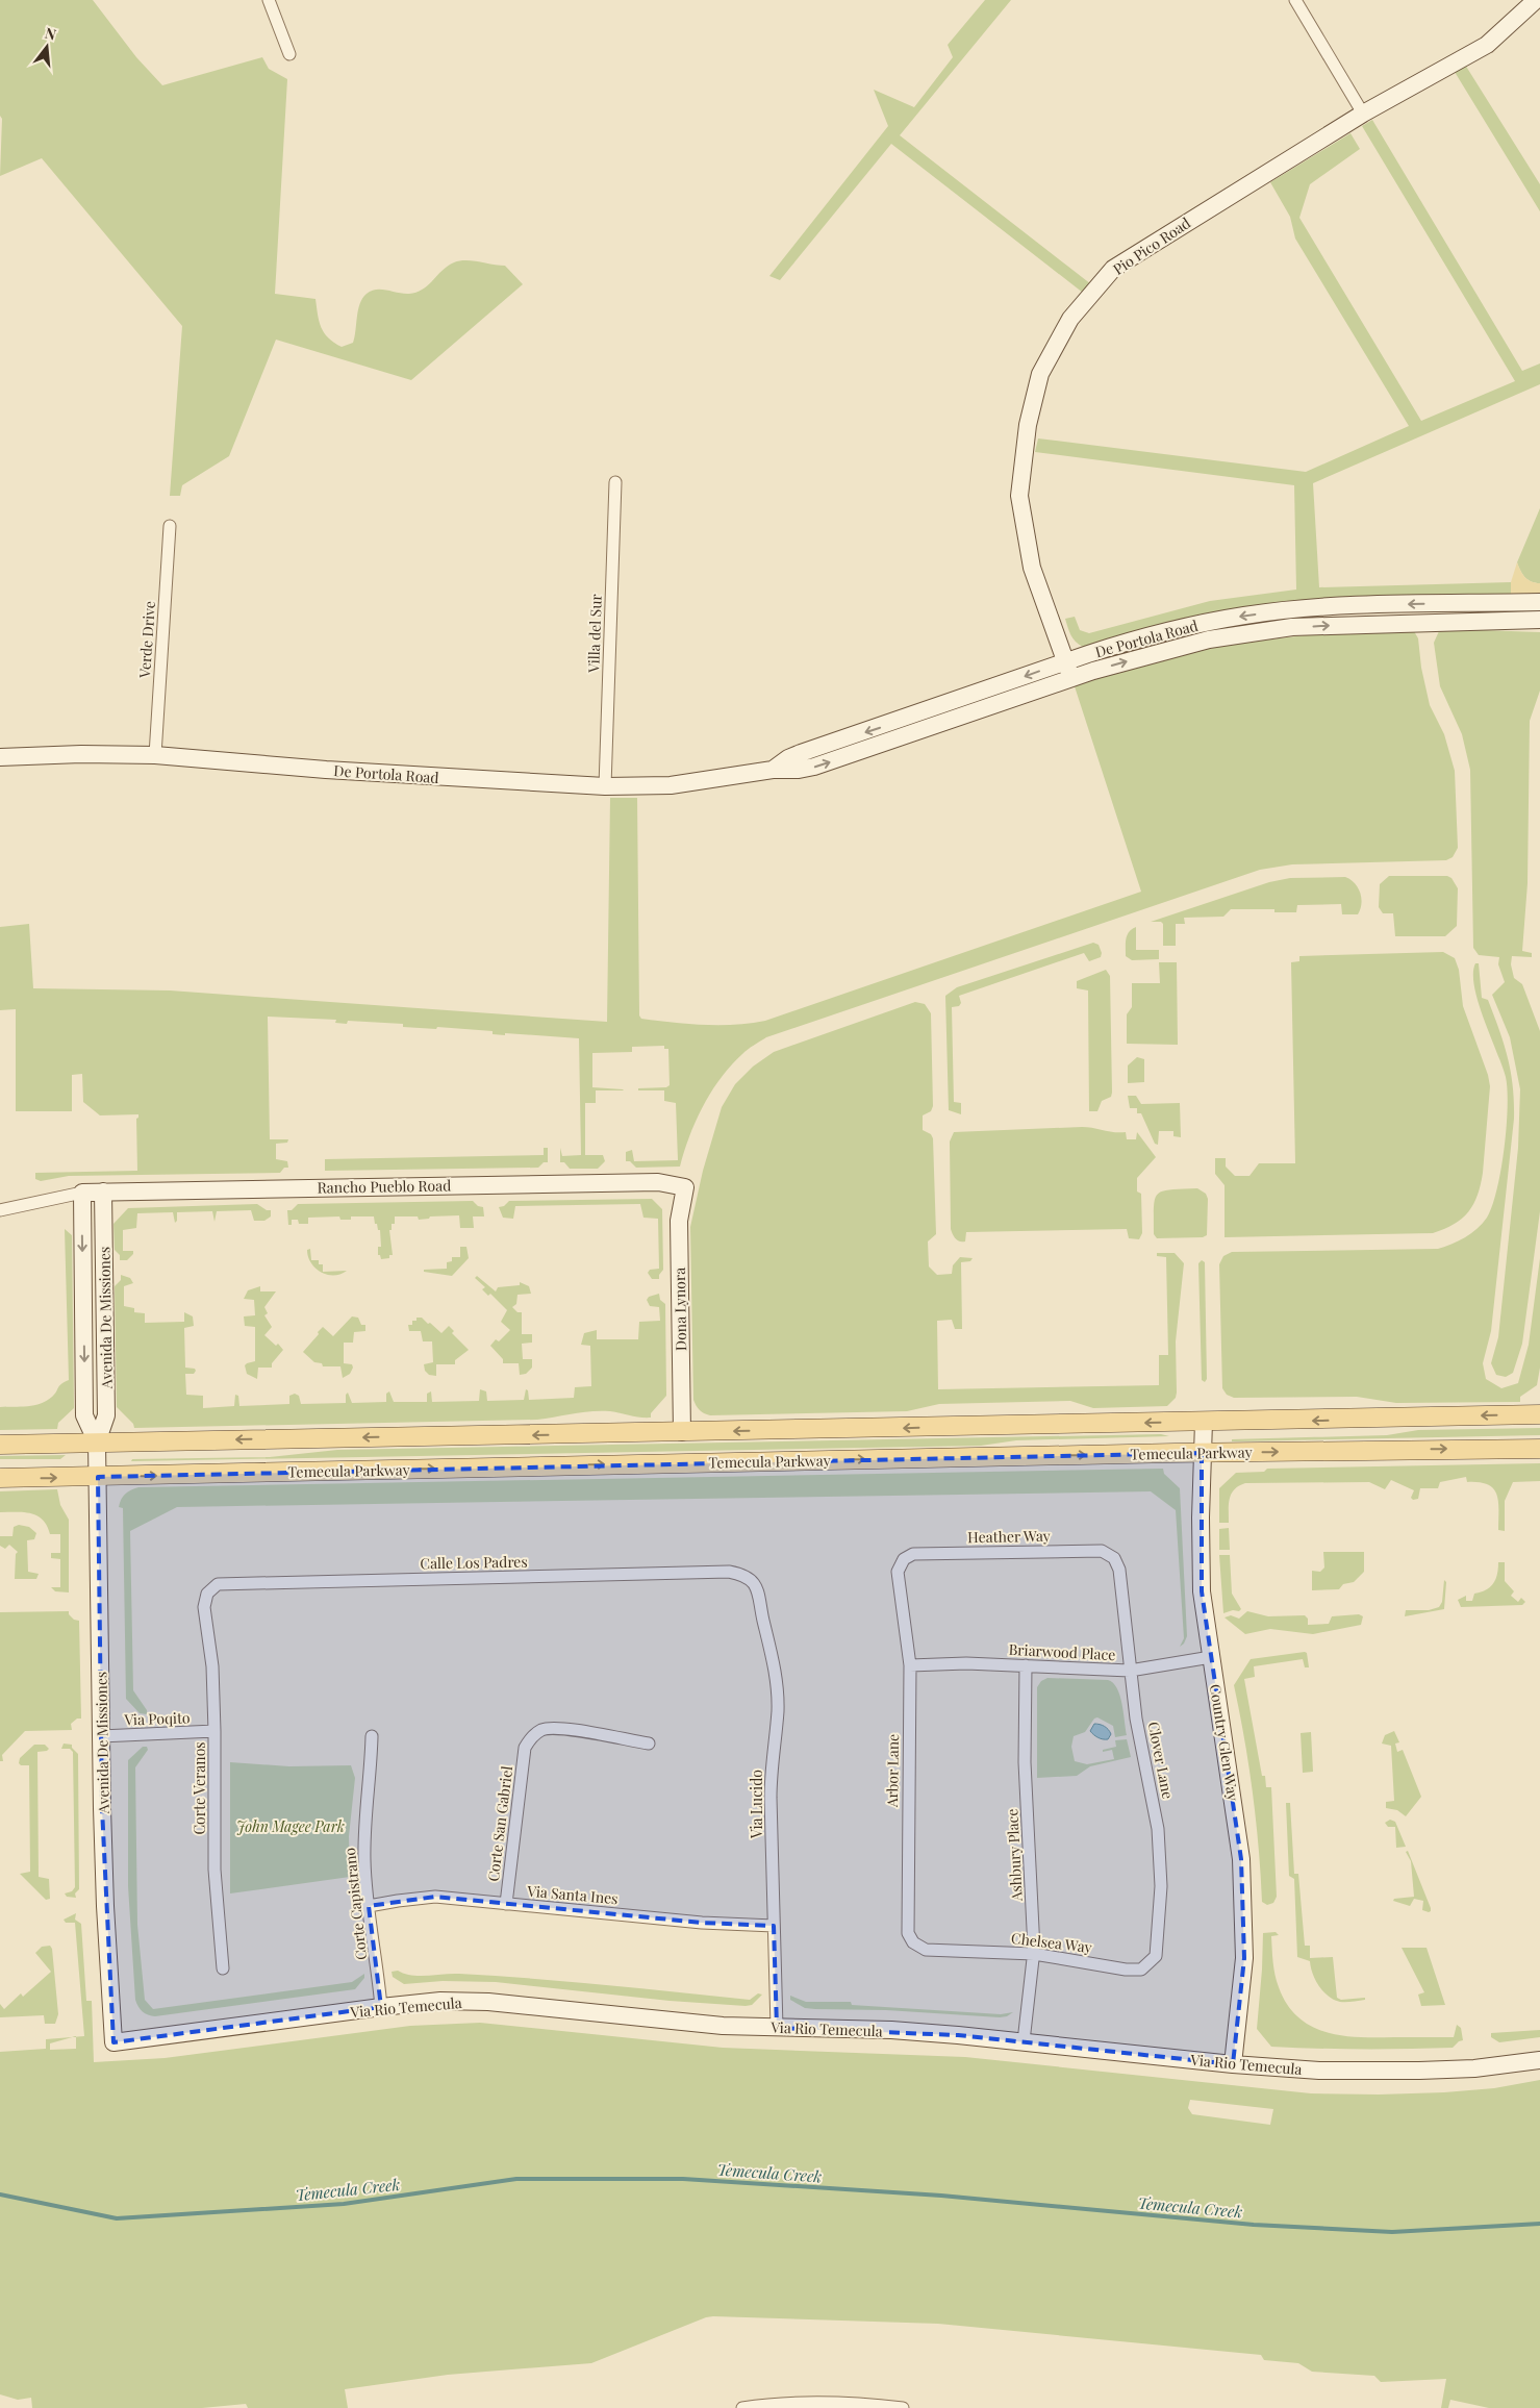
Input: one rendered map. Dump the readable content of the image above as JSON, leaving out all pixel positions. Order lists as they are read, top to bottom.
{
  "streets": {
    "main road": ["Temecula Parkway"],
    "street": [
      "Pio Pico Road",
      "Villa del Sur",
      "De Portola Road",
      "Verde Drive",
      "Rancho Pueblo Road",
      "Dona Lynora",
      "Avenida De Missiones",
      "Heather Way",
      "Calle Los Padres",
      "Briarwood Place",
      "Via Poqito",
      "Country Glen Way",
      "Clover Lane",
      "Arbor Lane",
      "Corte Veranos",
      "Via Lucido",
      "Corte San Gabriel",
      "Ashbury Place",
      "Via Santa Ines",
      "Corte Capistrano",
      "Chelsea Way",
      "Via Rio Temecula"
    ]
  },
  "crossings": [
    ["Pio Pico Road", "De Portola Road"],
    ["Villa del Sur", "De Portola Road"],
    ["De Portola Road", "Verde Drive"],
    ["Rancho Pueblo Road", "Dona Lynora"],
    ["Rancho Pueblo Road", "Avenida De Missiones"],
    ["Avenida De Missiones", "Temecula Parkway"],
    ["Avenida De Missiones", "Via Poqito"],
    ["Avenida De Missiones", "Via Rio Temecula"],
    ["Temecula Parkway", "Country Glen Way"],
    ["Heather Way", "Clover Lane"],
    ["Heather Way", "Arbor Lane"],
    ["Calle Los Padres", "Corte Veranos"],
    ["Calle Los Padres", "Via Lucido"],
    ["Briarwood Place", "Country Glen Way"],
    ["Briarwood Place", "Clover Lane"],
    ["Briarwood Place", "Arbor Lane"],
    ["Briarwood Place", "Ashbury Place"],
    ["Via Poqito", "Corte Veranos"],
    ["Country Glen Way", "Via Rio Temecula"],
    ["Clover Lane", "Chelsea Way"],
    ["Arbor Lane", "Chelsea Way"],
    ["Via Lucido", "Via Santa Ines"],
    ["Via Lucido", "Via Rio Temecula"],
    ["Corte San Gabriel", "Via Santa Ines"],
    ["Ashbury Place", "Chelsea Way"],
    ["Ashbury Place", "Via Rio Temecula"],
    ["Via Santa Ines", "Corte Capistrano"],
    ["Corte Capistrano", "Via Rio Temecula"]
  ],
  "water": ["Temecula Creek"],
  "parks": ["John Magee Park"],
  "north": "top"
}
